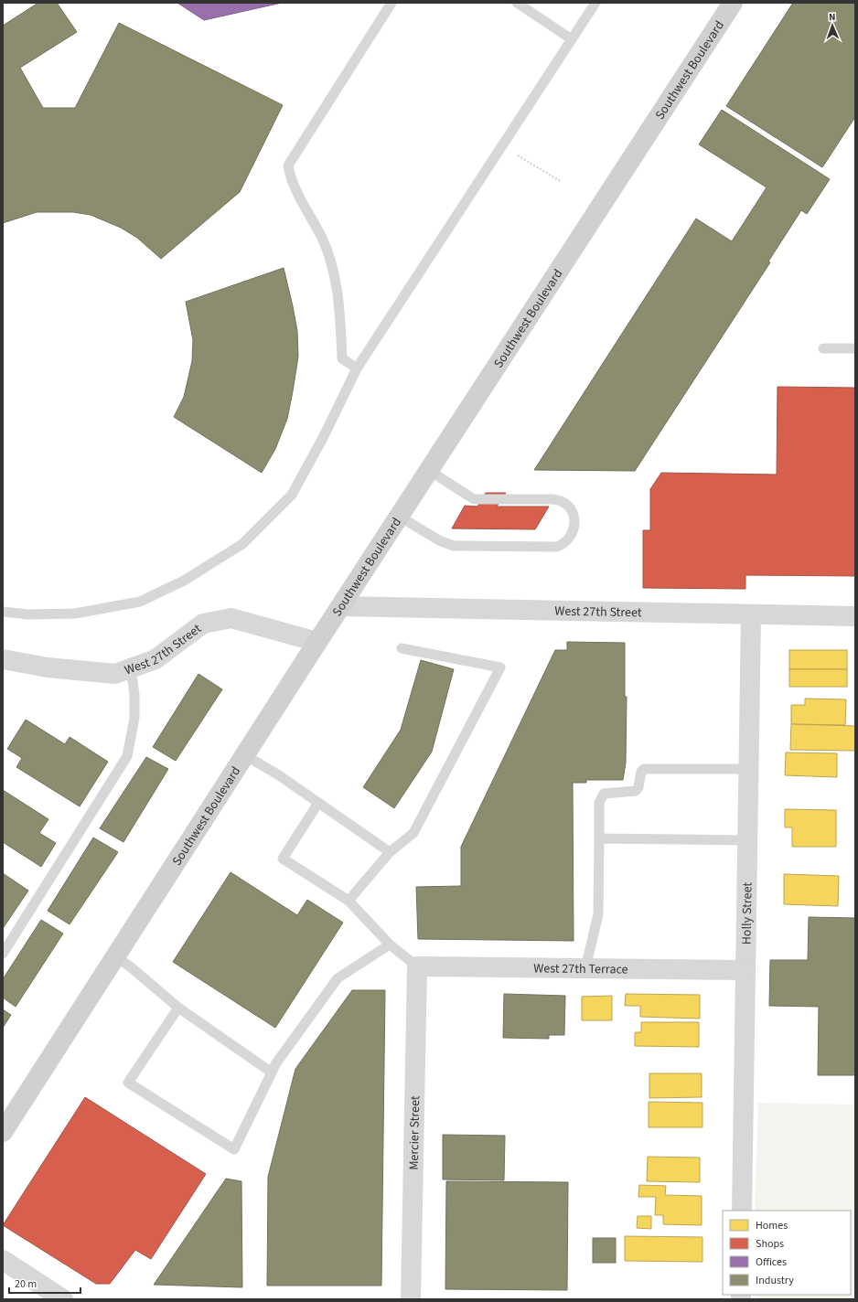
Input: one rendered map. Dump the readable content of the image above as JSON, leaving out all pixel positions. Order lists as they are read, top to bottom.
{
  "streets": {
    "main road": ["Southwest Boulevard"],
    "street": [
      "West 27th Street",
      "Holly Street",
      "West 27th Terrace",
      "Mercier Street"
    ]
  },
  "crossings": [
    ["Southwest Boulevard", "West 27th Street"],
    ["West 27th Street", "Holly Street"],
    ["Holly Street", "West 27th Terrace"],
    ["West 27th Terrace", "Mercier Street"]
  ],
  "legend": [
    "Homes",
    "Shops",
    "Offices",
    "Industry"
  ],
  "scale_bar": "20 m",
  "north": "top"
}
